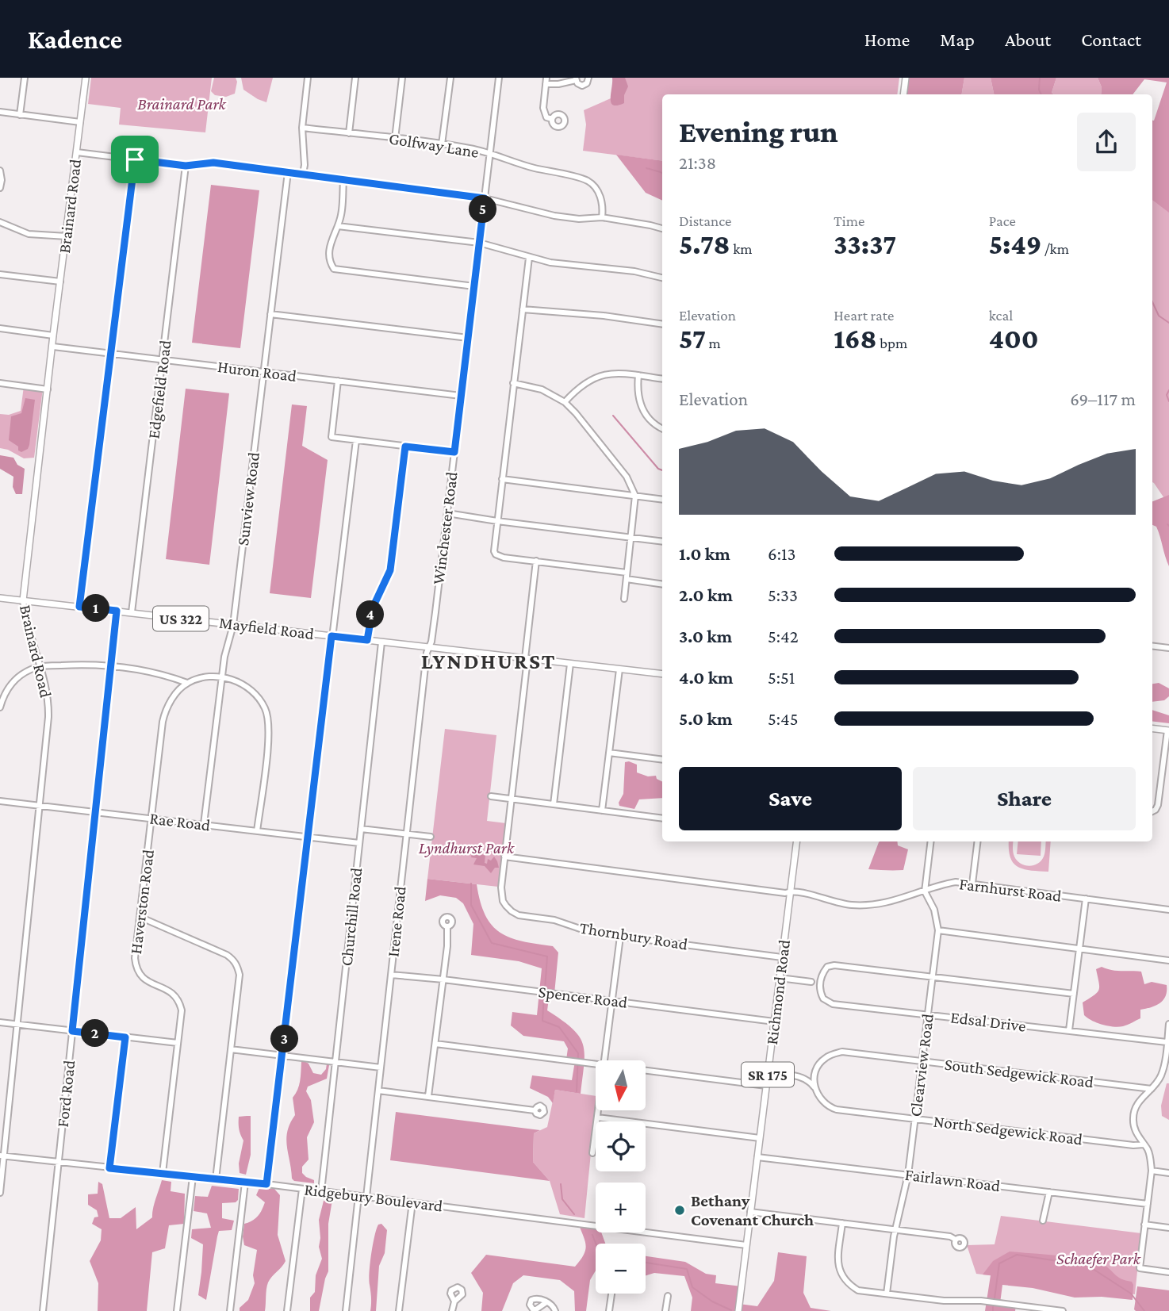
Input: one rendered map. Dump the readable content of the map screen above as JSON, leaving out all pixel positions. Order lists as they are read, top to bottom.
{
  "streets": {
    "main road": [
      "Brainard Road",
      "US 322",
      "Mayfield Road",
      "Richmond Road",
      "SR 175"
    ],
    "street": [
      "Golfway Lane",
      "Huron Road",
      "Edgefield Road",
      "Sunview Road",
      "Winchester Road",
      "Rae Road",
      "Farnhurst Road",
      "Haverston Road",
      "Churchill Road",
      "Irene Road",
      "Thornbury Road",
      "Spencer Road",
      "Edsal Drive",
      "Clearview Road",
      "South Sedgewick Road",
      "Ford Road",
      "North Sedgewick Road",
      "Fairlawn Road",
      "Ridgebury Boulevard"
    ]
  },
  "crossings": [
    ["Golfway Lane", "Winchester Road"],
    ["Brainard Road", "Huron Road"],
    ["Brainard Road", "Mayfield Road"],
    ["Brainard Road", "Rae Road"],
    ["Brainard Road", "Ridgebury Boulevard"],
    ["Huron Road", "Edgefield Road"],
    ["Huron Road", "Sunview Road"],
    ["Huron Road", "Winchester Road"],
    ["Edgefield Road", "Mayfield Road"],
    ["Sunview Road", "Mayfield Road"],
    ["Sunview Road", "Rae Road"],
    ["Winchester Road", "Mayfield Road"],
    ["Winchester Road", "Irene Road"],
    ["Mayfield Road", "Churchill Road"],
    ["Mayfield Road", "Irene Road"],
    ["Mayfield Road", "Thornbury Road"],
    ["Mayfield Road", "Ford Road"],
    ["Rae Road", "Haverston Road"],
    ["Rae Road", "Churchill Road"],
    ["Rae Road", "Ford Road"],
    ["Farnhurst Road", "Thornbury Road"],
    ["Farnhurst Road", "Richmond Road"],
    ["Farnhurst Road", "Clearview Road"],
    ["Haverston Road", "Ridgebury Boulevard"],
    ["Churchill Road", "Ridgebury Boulevard"],
    ["Irene Road", "Spencer Road"],
    ["Irene Road", "Ridgebury Boulevard"],
    ["Thornbury Road", "Richmond Road"],
    ["Richmond Road", "Spencer Road"],
    ["Richmond Road", "Fairlawn Road"],
    ["Richmond Road", "Ridgebury Boulevard"],
    ["Edsal Drive", "Clearview Road"],
    ["Clearview Road", "South Sedgewick Road"],
    ["Clearview Road", "North Sedgewick Road"],
    ["Clearview Road", "Fairlawn Road"],
    ["South Sedgewick Road", "North Sedgewick Road"],
    ["Ford Road", "Ridgebury Boulevard"]
  ],
  "districts": ["LYNDHURST"],
  "parks": ["Brainard Park", "Lyndhurst Park", "Schaefer Park"],
  "places": ["Bethany Covenant Church"],
  "north": "bottom",
  "page": {
    "header": "Kadence",
    "nav": [
      "Home",
      "Map",
      "About",
      "Contact"
    ],
    "heading": ["Evening run", "21:38"],
    "stats": [
      ["Distance", "5.78 km"],
      ["Time", "33:37"],
      ["Pace", "5:49 /km"],
      ["Elevation", "57 m"],
      ["Heart rate", "168 bpm"],
      ["kcal", "400"]
    ],
    "pins": [
      "5",
      "1",
      "4",
      "2",
      "3"
    ],
    "chart": ["Elevation", "69–117 m"],
    "list": [
      {
        "name": "1.0 km",
        "note": "6:13"
      },
      {
        "name": "2.0 km",
        "note": "5:33"
      },
      {
        "name": "3.0 km",
        "note": "5:42"
      },
      {
        "name": "4.0 km",
        "note": "5:51"
      },
      {
        "name": "5.0 km",
        "note": "5:45"
      }
    ],
    "buttons": ["Save", "Share"],
    "map_buttons": ["+", "−"]
  }
}
